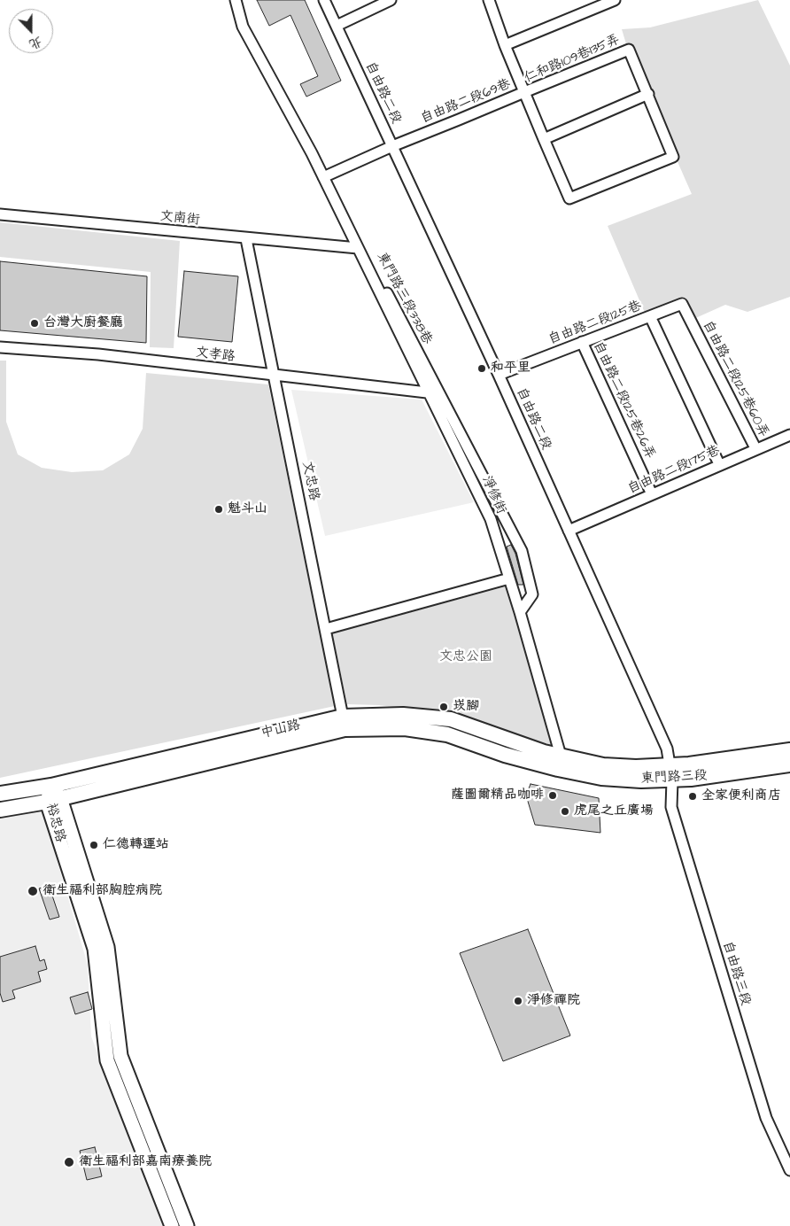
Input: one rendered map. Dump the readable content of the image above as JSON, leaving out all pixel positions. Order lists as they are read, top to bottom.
{
  "streets": {
    "main road": ["中山路", "東門路三段"],
    "street": [
      "仁和路109巷135弄",
      "自由路二段",
      "自由路二段69巷",
      "文南街",
      "東門路三段338巷",
      "自由路二段125巷",
      "文孝路",
      "自由路二段125巷60弄",
      "自由路二段125巷26弄",
      "自由路二段175巷",
      "文忠路",
      "淨修街",
      "裕忠路",
      "自由路三段"
    ]
  },
  "crossings": [
    ["仁和路109巷135弄", "自由路二段69巷"],
    ["自由路二段", "自由路二段69巷"],
    ["自由路二段", "自由路二段125巷"],
    ["自由路二段", "自由路二段175巷"],
    ["自由路二段", "東門路三段"],
    ["自由路二段", "自由路三段"],
    ["自由路二段69巷", "東門路三段338巷"],
    ["文南街", "東門路三段338巷"],
    ["文南街", "文忠路"],
    ["文南街", "淨修街"],
    ["東門路三段338巷", "淨修街"],
    ["自由路二段125巷", "自由路二段125巷60弄"],
    ["自由路二段125巷", "自由路二段125巷26弄"],
    ["文孝路", "文忠路"],
    ["文孝路", "淨修街"],
    ["自由路二段125巷60弄", "自由路二段175巷"],
    ["自由路二段125巷26弄", "自由路二段175巷"],
    ["文忠路", "中山路"],
    ["淨修街", "中山路"],
    ["淨修街", "東門路三段"],
    ["中山路", "東門路三段"],
    ["中山路", "裕忠路"],
    ["東門路三段", "自由路三段"]
  ],
  "parks": ["文忠公園"],
  "places": [
    "台灣大廚餐廳",
    "和平里",
    "魁斗山",
    "崁腳",
    "薩圖爾精品咖啡",
    "全家便利商店",
    "虎尾之丘廣場",
    "仁德轉運站",
    "衛生福利部胸腔病院",
    "淨修禪院",
    "衛生福利部嘉南療養院"
  ],
  "north": "bottom"
}
